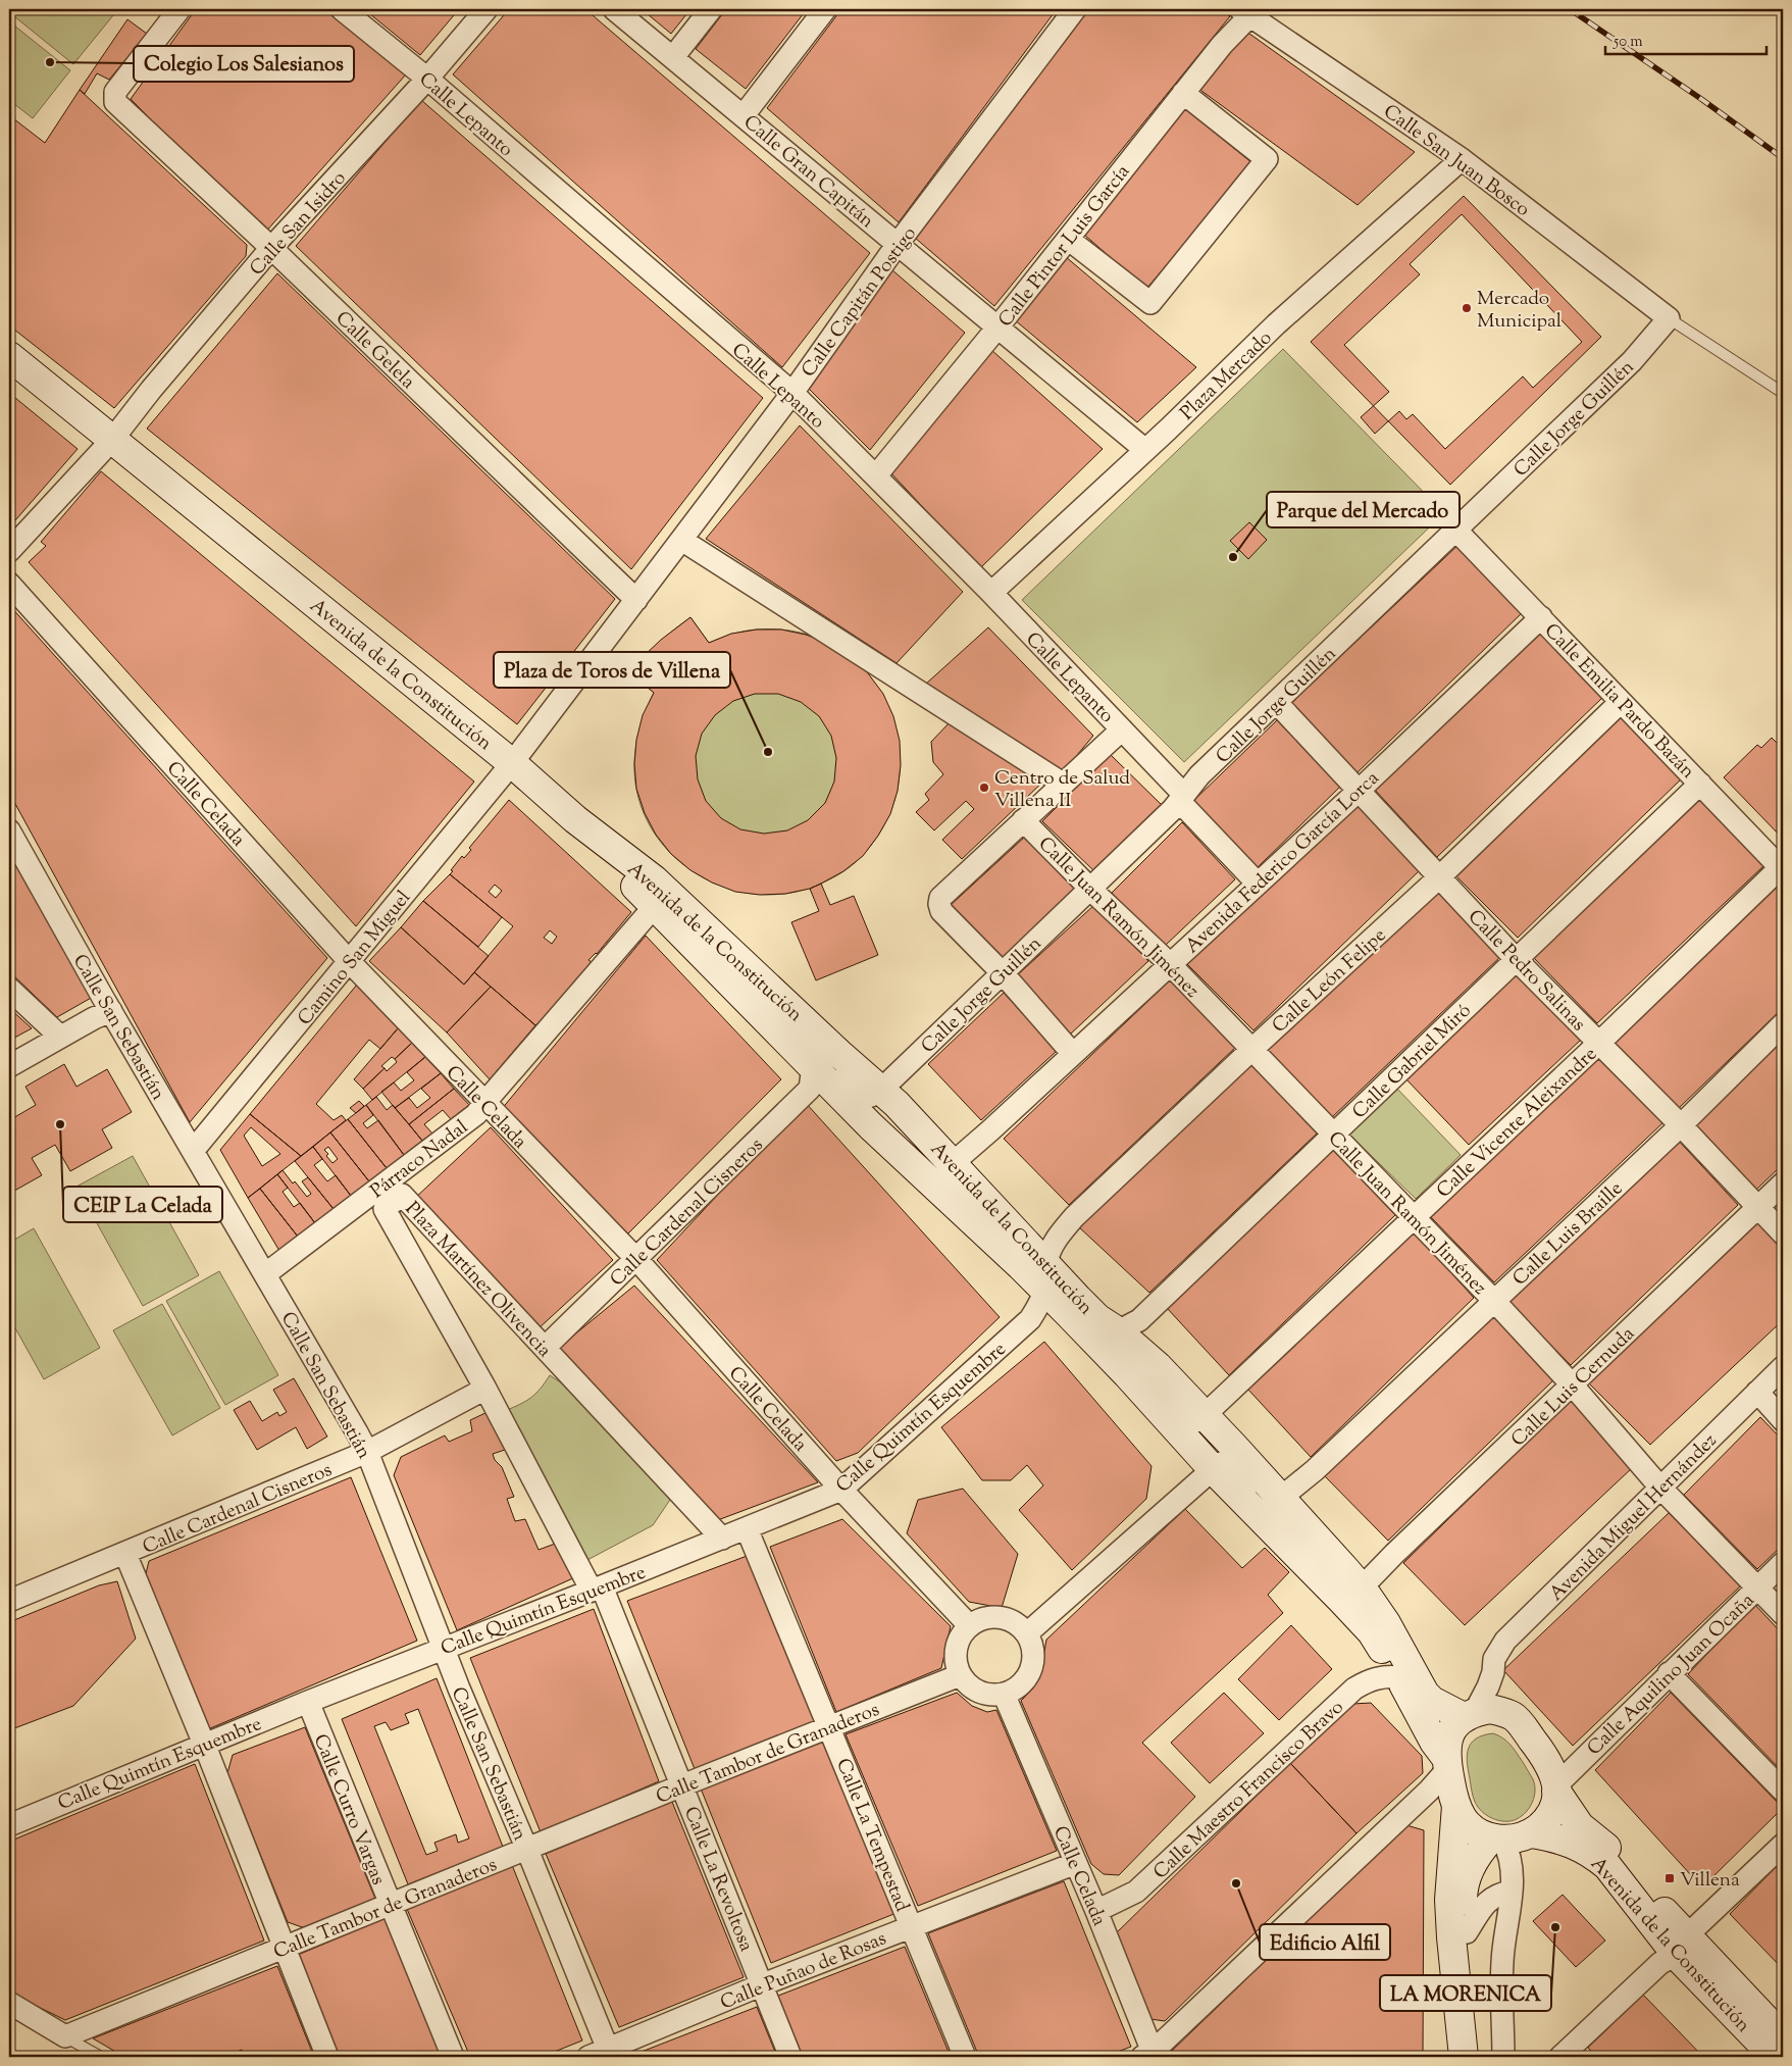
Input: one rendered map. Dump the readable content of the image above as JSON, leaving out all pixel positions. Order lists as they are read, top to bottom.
{
  "streets": {
    "street": [
      "Calle Lepanto",
      "Calle San Juan Bosco",
      "Calle Gran Capitán",
      "Calle San Isidro",
      "Calle Pintor Luis García",
      "Calle Capitán Postigo",
      "Calle Gelela",
      "Plaza Mercado",
      "Calle Jorge Guillén",
      "Avenida de la Constitución",
      "Calle Emilia Pardo Bazán",
      "Calle Celada",
      "Avenida Federico García Lorca",
      "Calle Juan Ramón Jiménez",
      "Camino San Miguel",
      "Calle Pedro Salinas",
      "Calle León Felipe",
      "Calle San Sebastián",
      "Calle Gabriel Miró",
      "Calle Vicente Aleixandre",
      "Párraco Nadal",
      "Calle Cardenal Cisneros",
      "Calle Luis Braille",
      "Plaza Martínez Olivencia",
      "Calle Luis Cernuda",
      "Calle Quimtín Esquembre",
      "Avenida Miguel Hernández",
      "Calle Aquilino Juan Ocaña",
      "Calle Tambor de Granaderos",
      "Calle Maestro Francisco Bravo",
      "Calle Curro Vargas",
      "Calle La Tempestad",
      "Calle La Revoltosa",
      "Calle Puñao de Rosas"
    ]
  },
  "crossings": [
    ["Calle Lepanto", "Calle San Isidro"],
    ["Calle Lepanto", "Calle Pintor Luis García"],
    ["Calle Lepanto", "Calle Capitán Postigo"],
    ["Calle Lepanto", "Plaza Mercado"],
    ["Calle Lepanto", "Calle Jorge Guillén"],
    ["Calle Lepanto", "Avenida Federico García Lorca"],
    ["Calle San Juan Bosco", "Calle Pintor Luis García"],
    ["Calle San Juan Bosco", "Plaza Mercado"],
    ["Calle San Juan Bosco", "Calle Jorge Guillén"],
    ["Calle Gran Capitán", "Calle Pintor Luis García"],
    ["Calle Gran Capitán", "Calle Capitán Postigo"],
    ["Calle Gran Capitán", "Plaza Mercado"],
    ["Calle San Isidro", "Calle Gelela"],
    ["Calle San Isidro", "Avenida de la Constitución"],
    ["Calle Capitán Postigo", "Calle Gelela"],
    ["Calle Capitán Postigo", "Avenida de la Constitución"],
    ["Calle Capitán Postigo", "Camino San Miguel"],
    ["Calle Jorge Guillén", "Avenida de la Constitución"],
    ["Calle Jorge Guillén", "Calle Emilia Pardo Bazán"],
    ["Calle Jorge Guillén", "Calle Juan Ramón Jiménez"],
    ["Calle Jorge Guillén", "Calle Pedro Salinas"],
    ["Avenida de la Constitución", "Avenida Federico García Lorca"],
    ["Avenida de la Constitución", "Camino San Miguel"],
    ["Avenida de la Constitución", "Calle León Felipe"],
    ["Avenida de la Constitución", "Calle Gabriel Miró"],
    ["Avenida de la Constitución", "Calle Vicente Aleixandre"],
    ["Avenida de la Constitución", "Calle Luis Braille"],
    ["Avenida de la Constitución", "Calle Luis Cernuda"],
    ["Avenida de la Constitución", "Avenida Miguel Hernández"],
    ["Avenida de la Constitución", "Calle Aquilino Juan Ocaña"],
    ["Calle Emilia Pardo Bazán", "Avenida Federico García Lorca"],
    ["Calle Emilia Pardo Bazán", "Calle León Felipe"],
    ["Calle Emilia Pardo Bazán", "Calle Gabriel Miró"],
    ["Calle Emilia Pardo Bazán", "Calle Vicente Aleixandre"],
    ["Calle Celada", "Camino San Miguel"],
    ["Calle Celada", "Párraco Nadal"],
    ["Calle Celada", "Calle Cardenal Cisneros"],
    ["Calle Celada", "Calle Quimtín Esquembre"],
    ["Calle Celada", "Calle Tambor de Granaderos"],
    ["Calle Celada", "Calle Maestro Francisco Bravo"],
    ["Calle Celada", "Calle Puñao de Rosas"],
    ["Avenida Federico García Lorca", "Calle Juan Ramón Jiménez"],
    ["Avenida Federico García Lorca", "Calle Pedro Salinas"],
    ["Calle Juan Ramón Jiménez", "Calle León Felipe"],
    ["Calle Juan Ramón Jiménez", "Calle Gabriel Miró"],
    ["Calle Juan Ramón Jiménez", "Calle Vicente Aleixandre"],
    ["Calle Juan Ramón Jiménez", "Calle Luis Braille"],
    ["Calle Juan Ramón Jiménez", "Calle Luis Cernuda"],
    ["Calle Juan Ramón Jiménez", "Avenida Miguel Hernández"],
    ["Calle Juan Ramón Jiménez", "Calle Aquilino Juan Ocaña"],
    ["Camino San Miguel", "Calle San Sebastián"],
    ["Calle Pedro Salinas", "Calle León Felipe"],
    ["Calle Pedro Salinas", "Calle Gabriel Miró"],
    ["Calle Pedro Salinas", "Calle Vicente Aleixandre"],
    ["Calle Pedro Salinas", "Calle Luis Braille"],
    ["Calle Pedro Salinas", "Calle Luis Cernuda"],
    ["Calle León Felipe", "Calle Quimtín Esquembre"],
    ["Calle San Sebastián", "Párraco Nadal"],
    ["Calle San Sebastián", "Calle Cardenal Cisneros"],
    ["Calle San Sebastián", "Calle Quimtín Esquembre"],
    ["Calle San Sebastián", "Calle Tambor de Granaderos"],
    ["Calle San Sebastián", "Calle Puñao de Rosas"],
    ["Calle Cardenal Cisneros", "Plaza Martínez Olivencia"],
    ["Plaza Martínez Olivencia", "Calle Quimtín Esquembre"],
    ["Plaza Martínez Olivencia", "Calle La Revoltosa"],
    ["Calle Quimtín Esquembre", "Calle Curro Vargas"],
    ["Calle Quimtín Esquembre", "Calle La Tempestad"],
    ["Calle Quimtín Esquembre", "Calle La Revoltosa"],
    ["Avenida Miguel Hernández", "Calle Aquilino Juan Ocaña"],
    ["Calle Tambor de Granaderos", "Calle Curro Vargas"],
    ["Calle Tambor de Granaderos", "Calle La Tempestad"],
    ["Calle Tambor de Granaderos", "Calle La Revoltosa"],
    ["Calle La Tempestad", "Calle Puñao de Rosas"],
    ["Calle La Revoltosa", "Calle Puñao de Rosas"]
  ],
  "places": {
    "other": [
      "Colegio Los Salesianos",
      "Mercado Municipal",
      "Parque del Mercado",
      "Plaza de Toros de Villena",
      "Centro de Salud Villena II",
      "CEIP La Celada",
      "Edificio Alfil",
      "LA MORENICA"
    ],
    "transit": ["Villena"]
  },
  "scale_bar": "50 m"
}
